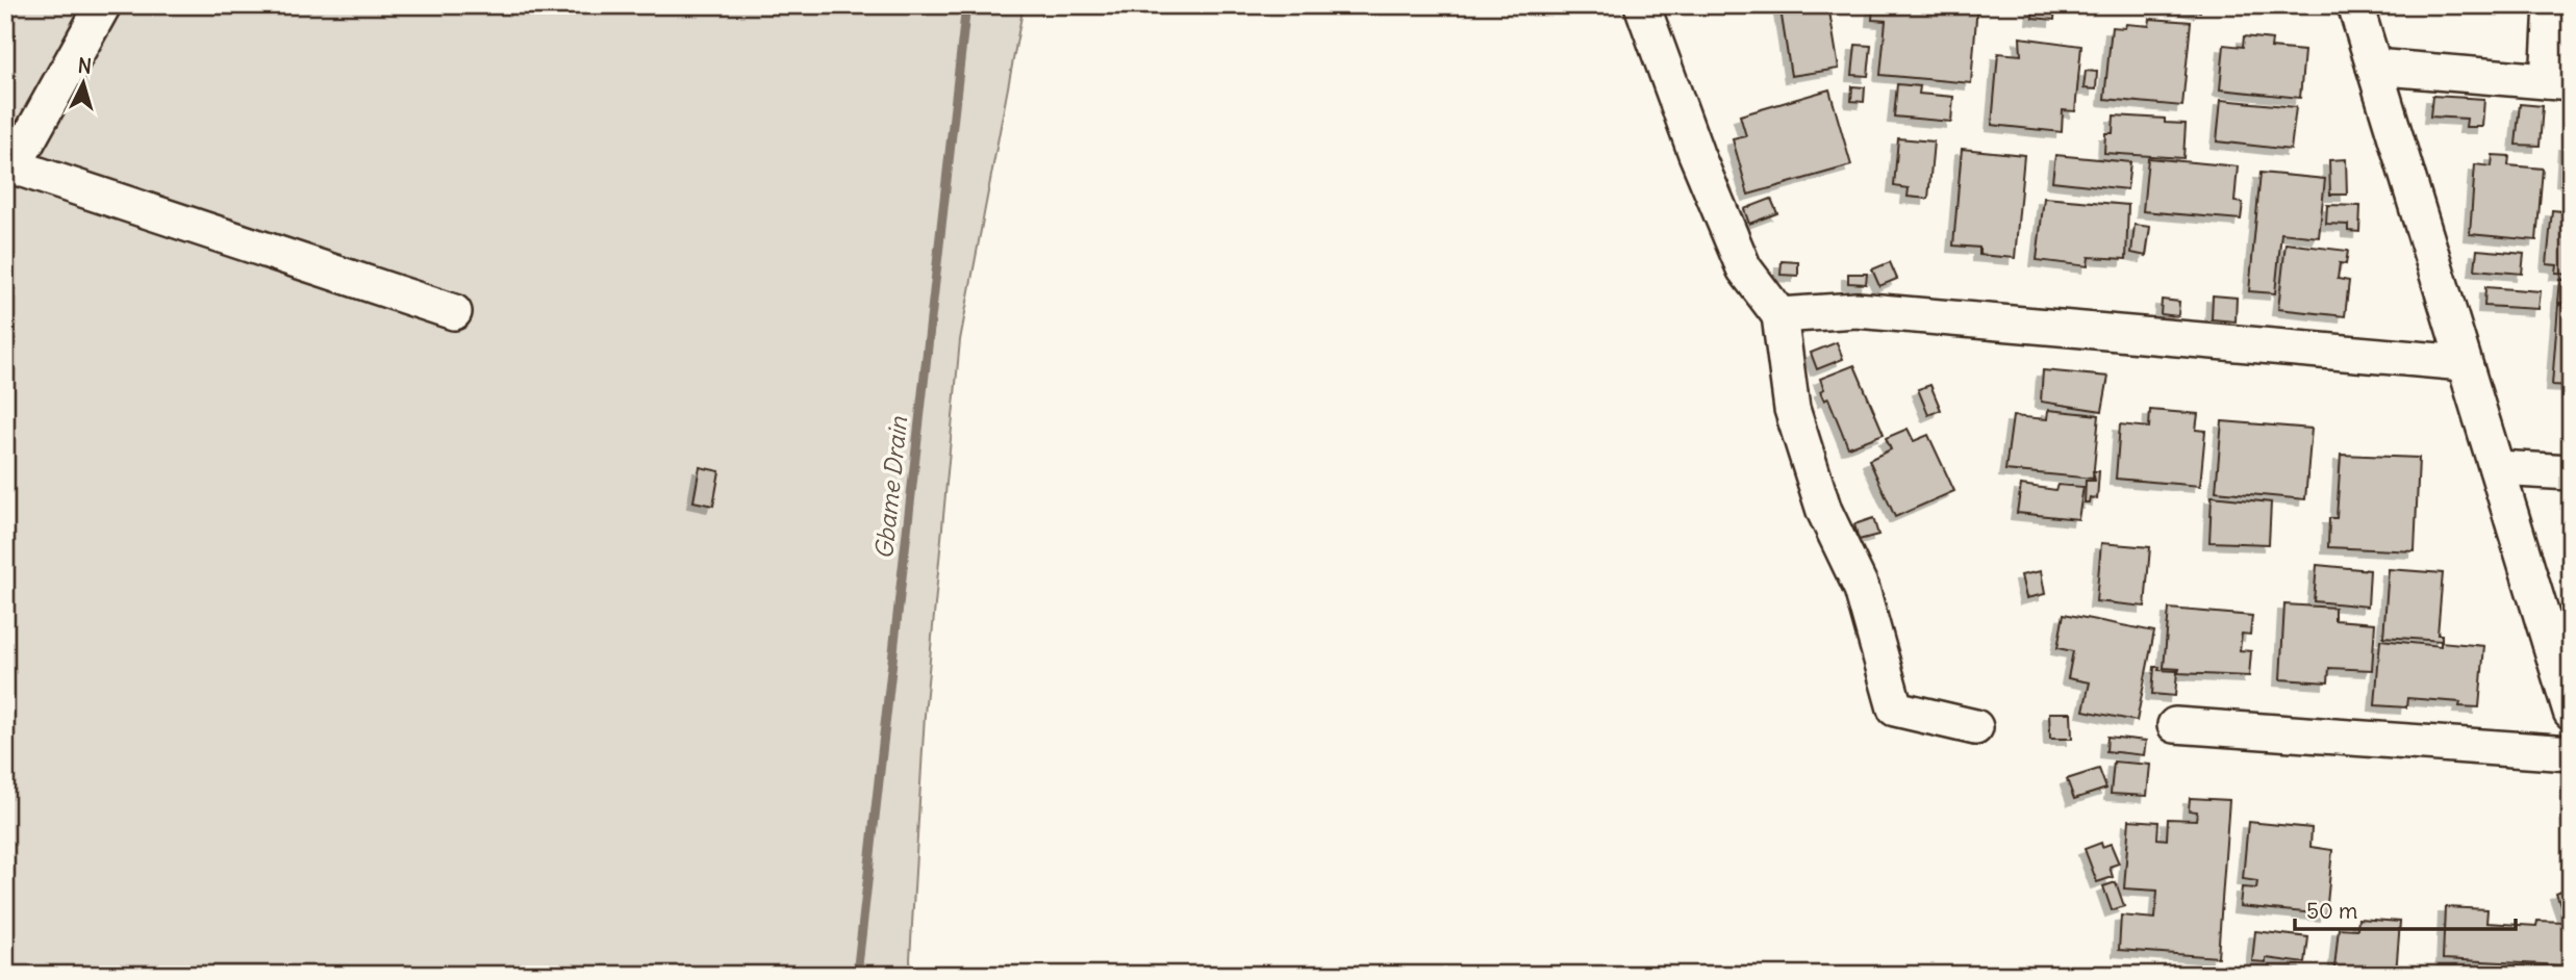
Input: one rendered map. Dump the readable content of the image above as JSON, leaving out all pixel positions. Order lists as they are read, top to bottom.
{
  "water": ["Gbame Drain"],
  "scale_bar": "50 m",
  "north": "top"
}
